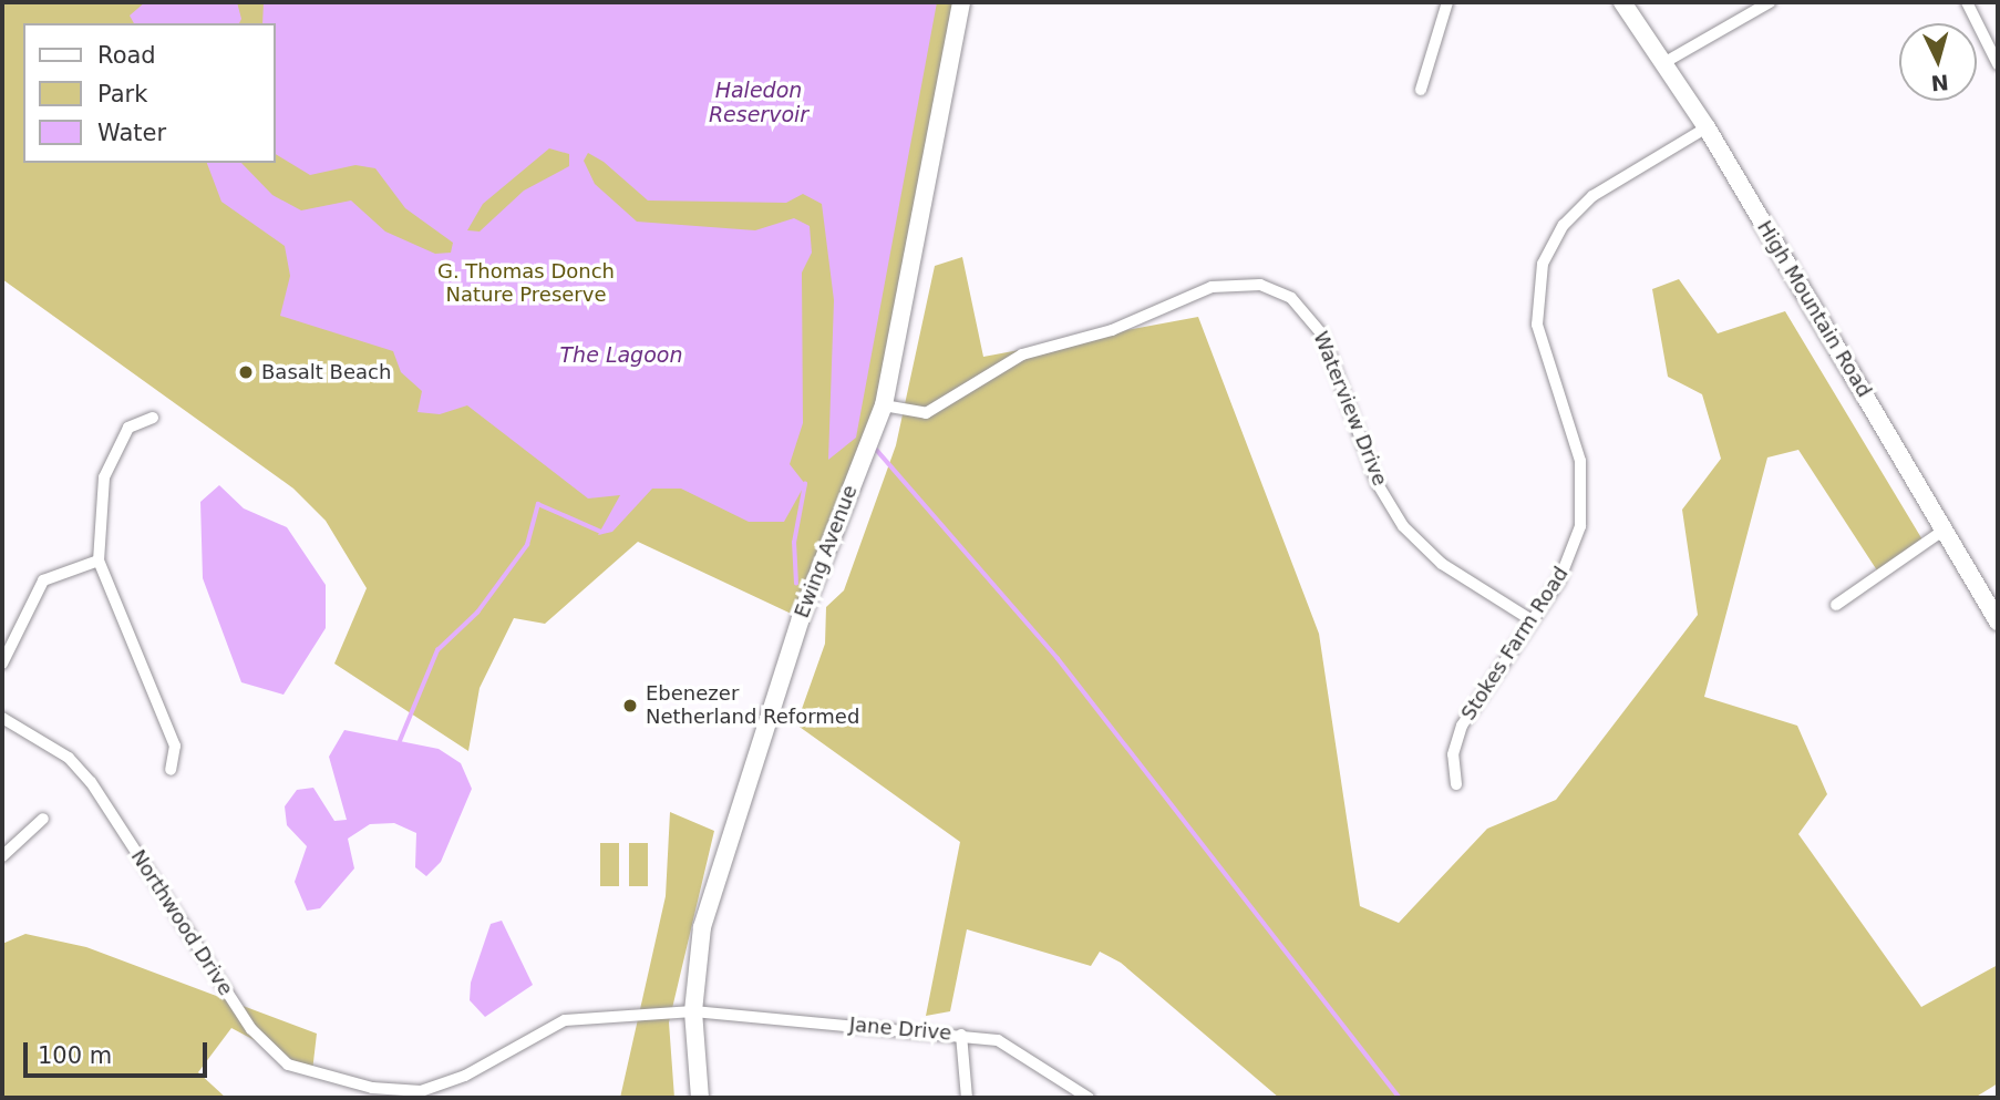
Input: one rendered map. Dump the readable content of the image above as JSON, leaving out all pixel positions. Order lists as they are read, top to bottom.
{
  "streets": {
    "main road": ["High Mountain Road", "Ewing Avenue"],
    "street": [
      "Waterview Drive",
      "Stokes Farm Road",
      "Northwood Drive",
      "Jane Drive"
    ]
  },
  "crossings": [
    ["High Mountain Road", "Stokes Farm Road"],
    ["Waterview Drive", "Ewing Avenue"],
    ["Waterview Drive", "Stokes Farm Road"],
    ["Ewing Avenue", "Northwood Drive"],
    ["Ewing Avenue", "Jane Drive"],
    ["Northwood Drive", "Jane Drive"]
  ],
  "water": ["Haledon Reservoir", "The Lagoon"],
  "parks": ["G. Thomas Donch Nature Preserve"],
  "places": ["Basalt Beach", "Ebenezer Netherland Reformed"],
  "legend": ["Road", "Park", "Water"],
  "scale_bar": "100 m",
  "north": "bottom"
}
